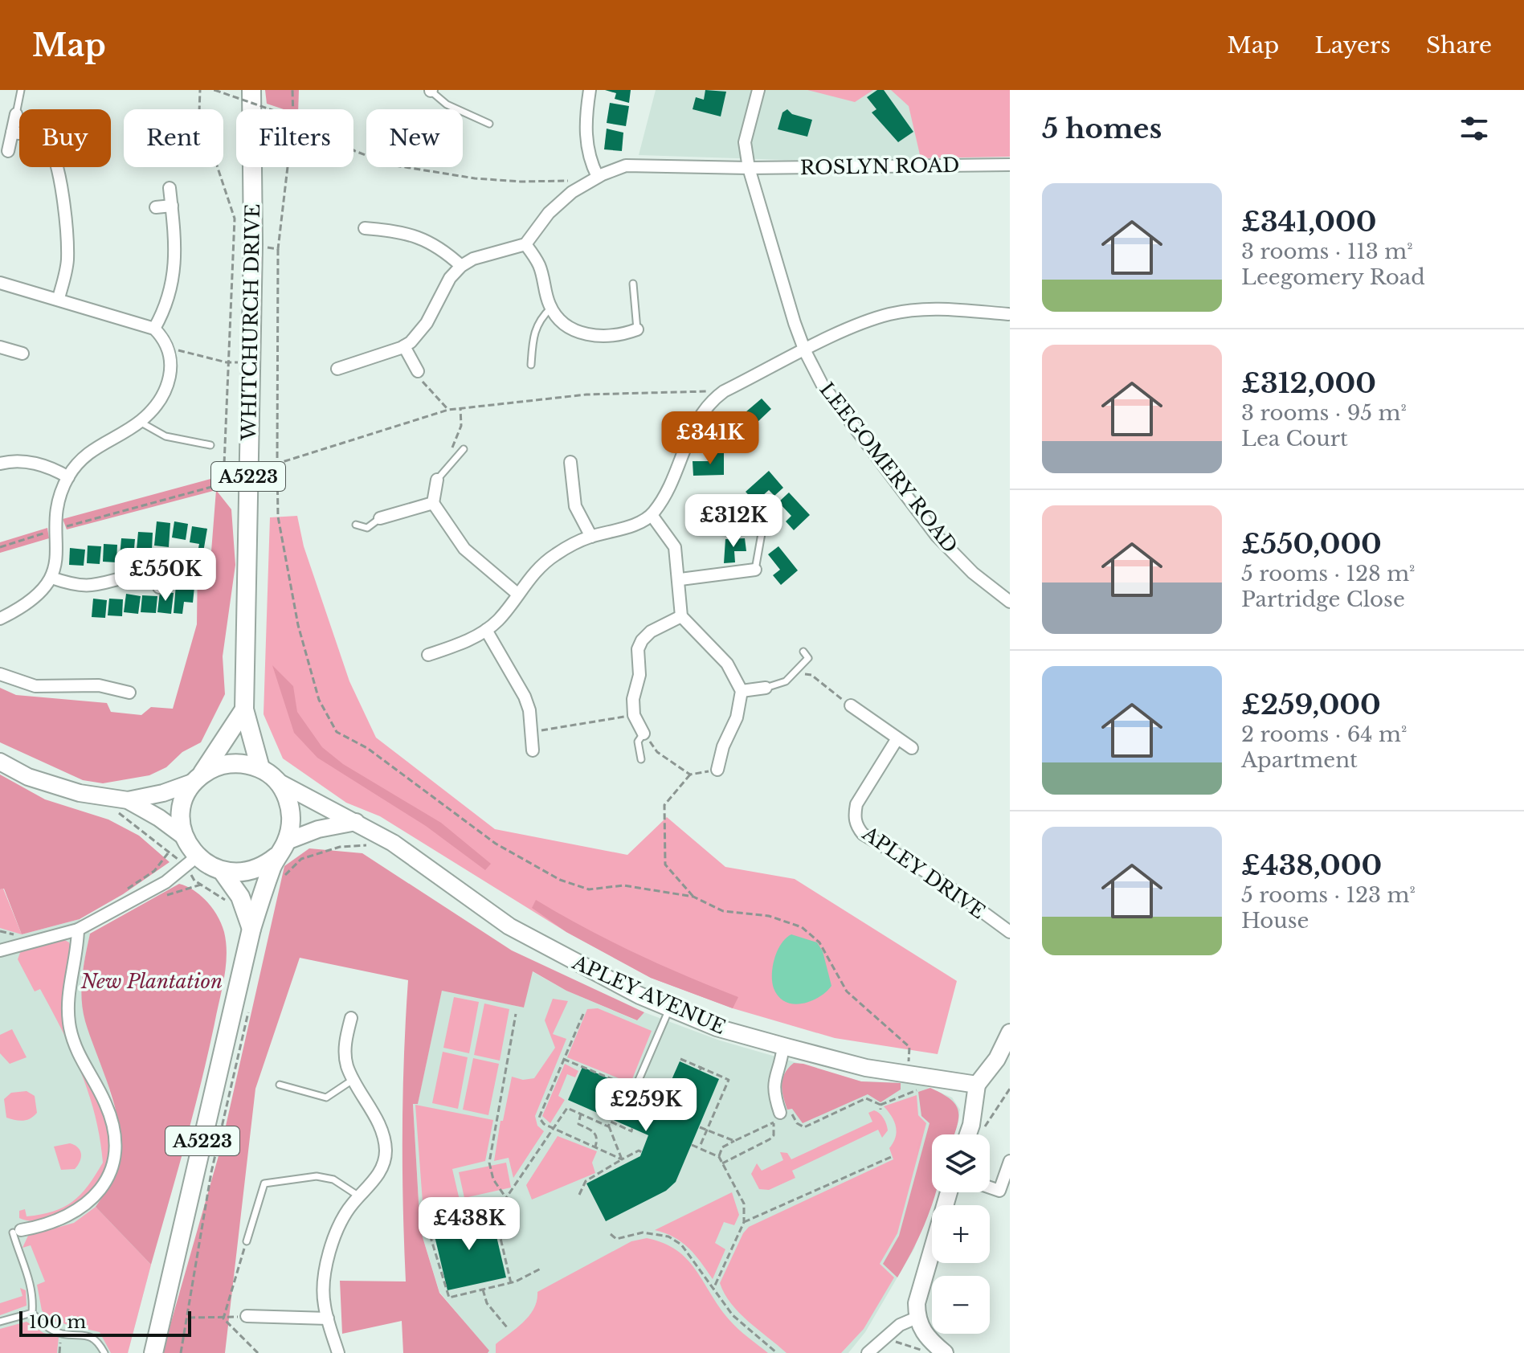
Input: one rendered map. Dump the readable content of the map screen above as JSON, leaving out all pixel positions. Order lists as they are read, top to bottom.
{
  "streets": {
    "main road": ["WHITCHURCH DRIVE", "A5223"],
    "street": [
      "ROSLYN ROAD",
      "LEEGOMERY ROAD",
      "APLEY DRIVE",
      "APLEY AVENUE"
    ]
  },
  "crossings": [
    ["ROSLYN ROAD", "LEEGOMERY ROAD"],
    ["WHITCHURCH DRIVE", "A5223"],
    ["WHITCHURCH DRIVE", "APLEY AVENUE"],
    ["A5223", "APLEY AVENUE"]
  ],
  "parks": ["New Plantation"],
  "scale_bar": "100 m",
  "page": {
    "header": "Map",
    "nav": ["Map", "Layers", "Share"],
    "heading": "5 homes",
    "chip": [
      "Buy",
      "Rent",
      "Filters",
      "New"
    ],
    "list": [
      {
        "name": "£341,000",
        "note": "3 rooms · 113 m² · Leegomery Road"
      },
      {
        "name": "£312,000",
        "note": "3 rooms · 95 m² · Lea Court"
      },
      {
        "name": "£550,000",
        "note": "5 rooms · 128 m² · Partridge Close"
      },
      {
        "name": "£259,000",
        "note": "2 rooms · 64 m² · Apartment"
      },
      {
        "name": "£438,000",
        "note": "5 rooms · 123 m² · House"
      }
    ],
    "price": [
      "£341K",
      "£312K",
      "£550K",
      "£259K",
      "£438K"
    ],
    "map_buttons": ["+", "−"],
    "scale": "100 m"
  }
}
